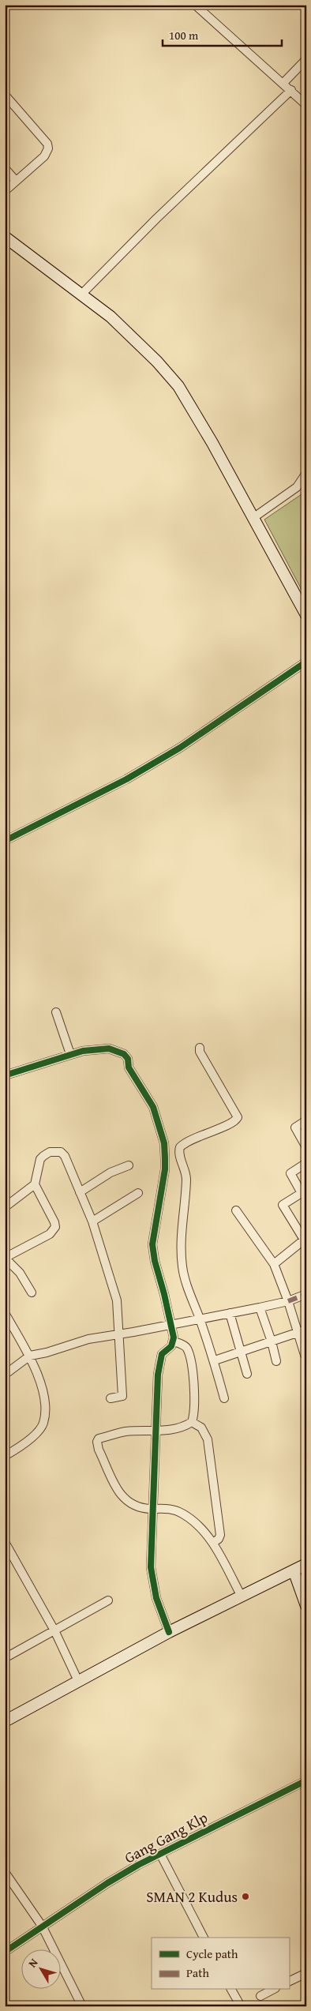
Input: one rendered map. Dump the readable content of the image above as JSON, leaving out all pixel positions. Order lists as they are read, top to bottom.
{
  "streets": {
    "street": ["Gang Gang Klp"]
  },
  "places": ["SMAN 2 Kudus"],
  "legend": ["Cycle path", "Path"],
  "scale_bar": "100 m",
  "north": "top left"
}
